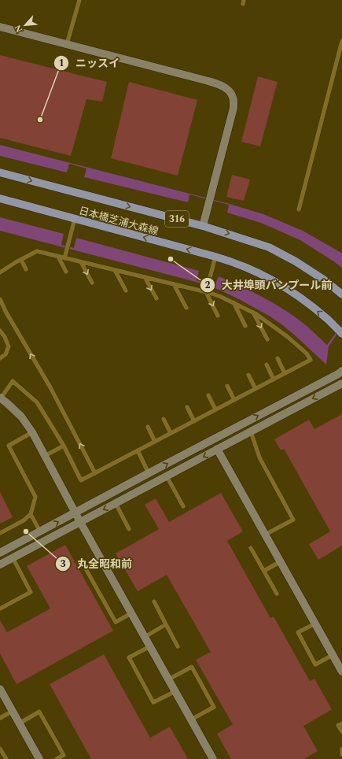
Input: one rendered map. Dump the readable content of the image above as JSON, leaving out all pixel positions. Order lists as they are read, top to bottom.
{
  "streets": {
    "main road": ["316", "日本橋芝浦大森線"]
  },
  "places": ["ニッスイ", "大井埠頭バンプール前", "丸全昭和前"],
  "north": "bottom left"
}
